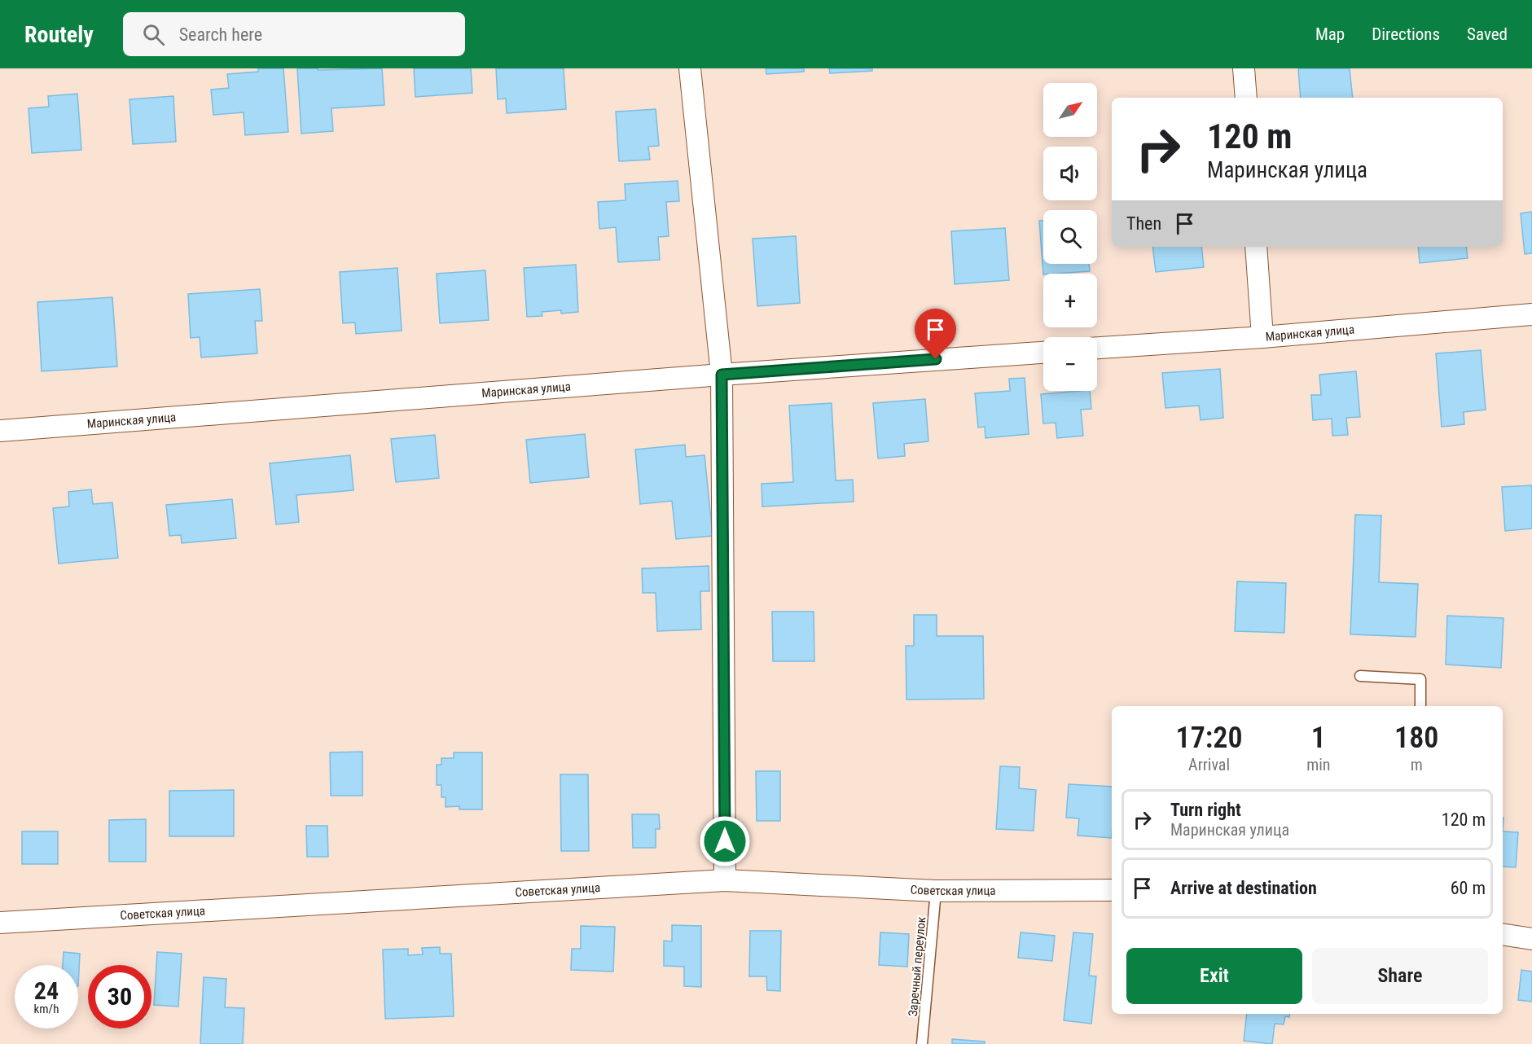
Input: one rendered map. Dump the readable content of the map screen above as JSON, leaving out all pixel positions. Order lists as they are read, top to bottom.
{
  "streets": {
    "street": ["Маринская улица", "Советская улица"],
    "lane": ["Заречный переулок"]
  },
  "crossings": [
    ["Советская улица", "Заречный переулок"]
  ],
  "north": "top right",
  "page": {
    "header": "Routely",
    "search": "Search here",
    "nav": ["Map", "Directions", "Saved"],
    "map_buttons": ["+", "−"],
    "turn": ["120 m", "Маринская улица"],
    "then": "Then",
    "eta": [
      "17:20",
      "Arrival",
      "1",
      "min",
      "180",
      "m"
    ],
    "list": [
      {
        "name": "Turn right",
        "note": "Маринская улица",
        "value": "120 m"
      },
      {
        "name": "Arrive at destination",
        "value": "60 m"
      }
    ],
    "buttons": ["Exit", "Share"],
    "speed": "24 km/h",
    "limit": "30"
  }
}
